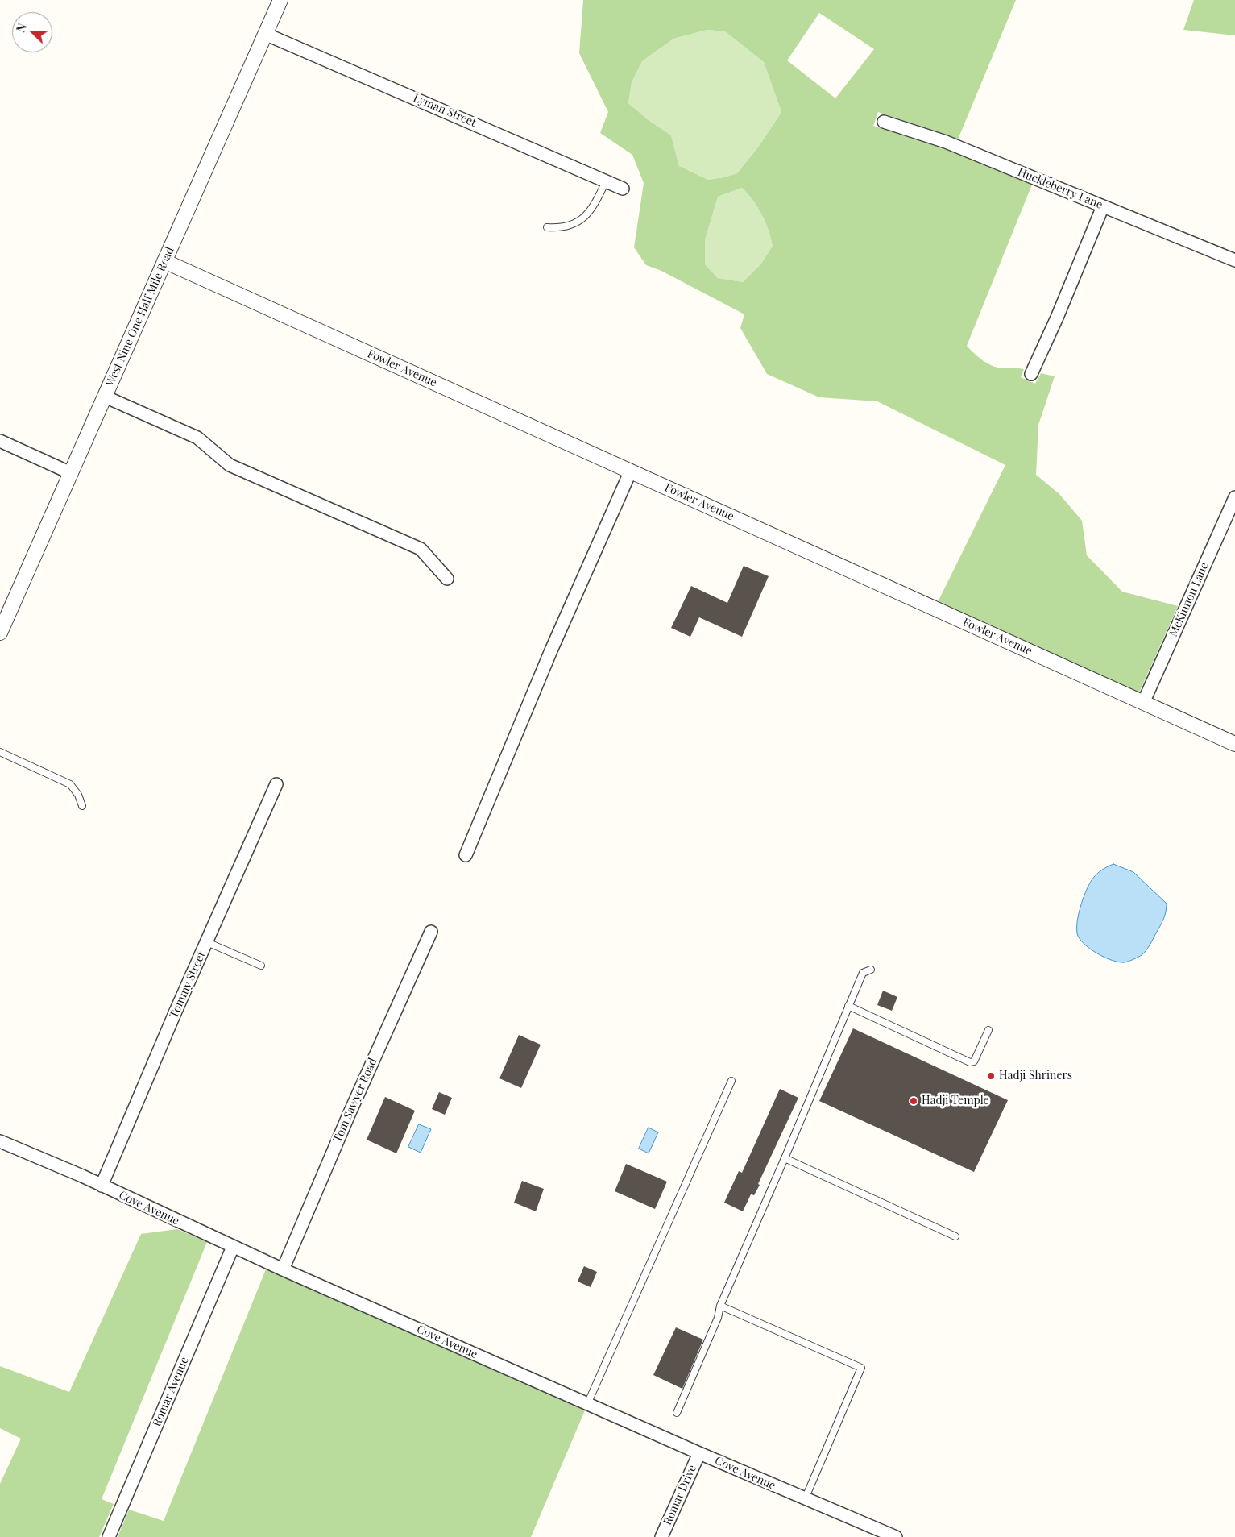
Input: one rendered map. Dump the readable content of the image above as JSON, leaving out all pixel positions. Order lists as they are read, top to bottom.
{
  "streets": {
    "street": [
      "Lyman Street",
      "Huckleberry Lane",
      "West Nine One Half Mile Road",
      "Fowler Avenue",
      "McKinnon Lane",
      "Tommy Street",
      "Tom Sawyer Road",
      "Cove Avenue",
      "Romar Avenue",
      "Romar Drive"
    ]
  },
  "crossings": [
    ["Lyman Street", "West Nine One Half Mile Road"],
    ["West Nine One Half Mile Road", "Fowler Avenue"],
    ["Fowler Avenue", "McKinnon Lane"],
    ["Tommy Street", "Cove Avenue"],
    ["Tom Sawyer Road", "Cove Avenue"],
    ["Cove Avenue", "Romar Avenue"],
    ["Cove Avenue", "Romar Drive"]
  ],
  "places": ["Hadji Shriners", "Hadji Temple"],
  "north": "left"
}
